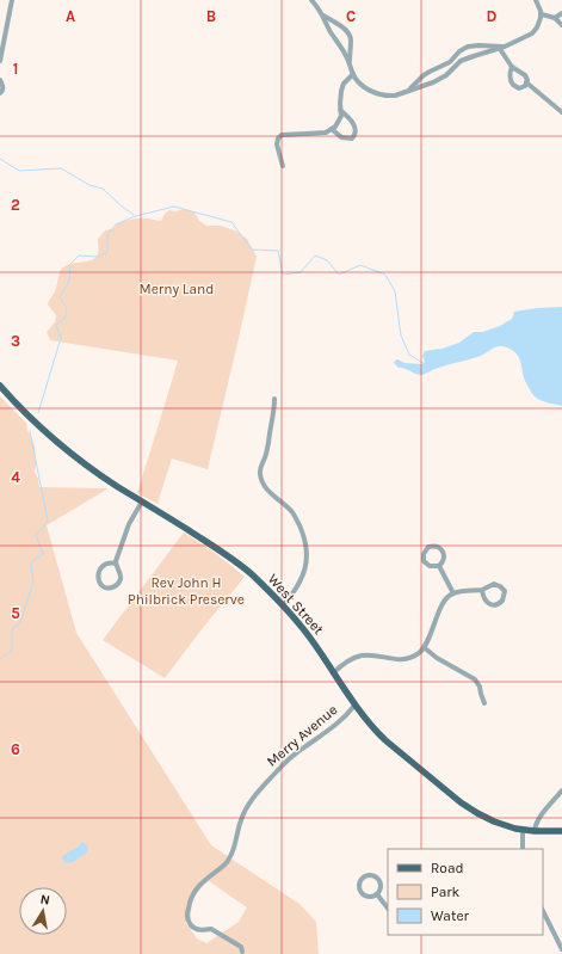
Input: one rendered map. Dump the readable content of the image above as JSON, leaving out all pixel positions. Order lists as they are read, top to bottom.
{
  "streets": {
    "main road": ["West Street"],
    "street": ["Merry Avenue"]
  },
  "crossings": [
    ["West Street", "Merry Avenue"]
  ],
  "parks": ["Merny Land", "Rev John H Philbrick Preserve"],
  "legend": ["Road", "Park", "Water"],
  "north": "top",
  "grid": {
    "columns": [
      "A",
      "B",
      "C",
      "D"
    ],
    "rows": [
      "1",
      "2",
      "3",
      "4",
      "5",
      "6"
    ]
  }
}
